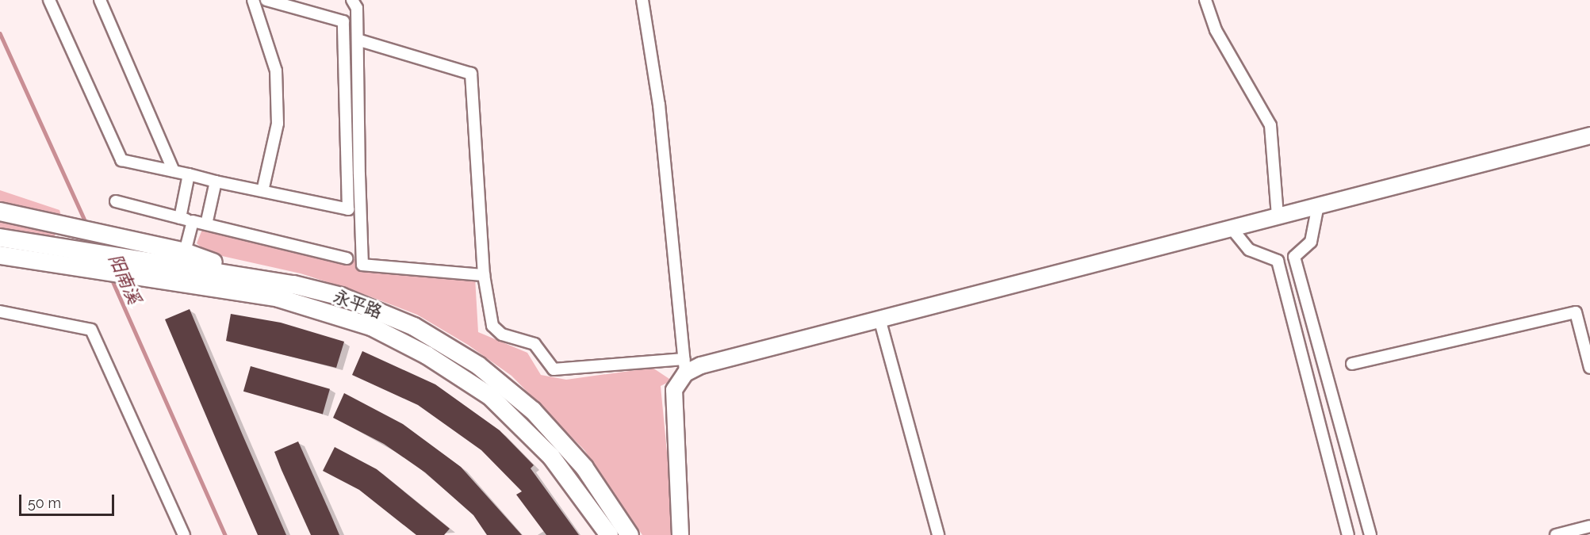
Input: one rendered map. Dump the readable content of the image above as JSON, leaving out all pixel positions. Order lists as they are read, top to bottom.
{
  "streets": {
    "main road": ["永平路"]
  },
  "water": ["阳南溪"],
  "scale_bar": "50 m"
}
